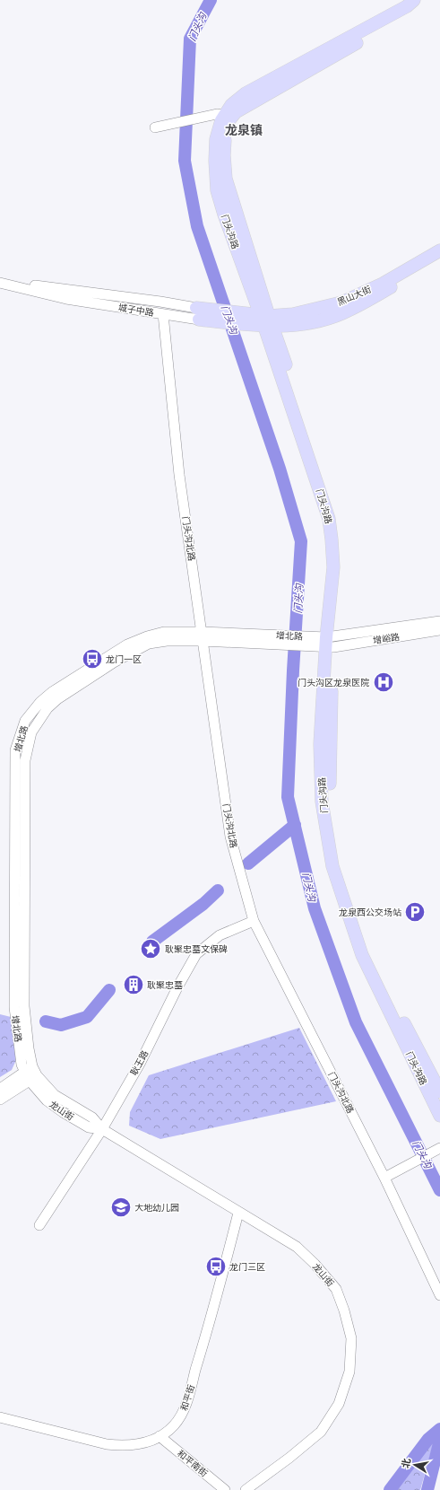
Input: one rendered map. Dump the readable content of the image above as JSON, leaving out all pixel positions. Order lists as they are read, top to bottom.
{
  "streets": {
    "main road": ["门头沟路", "黑山大街", "城子中路"],
    "street": [
      "门头沟北路",
      "增北路",
      "增峪路",
      "耿王路",
      "龙山街",
      "和平街",
      "和平南街"
    ]
  },
  "crossings": [
    ["门头沟路", "黑山大街"],
    ["门头沟路", "城子中路"],
    ["门头沟路", "增北路"],
    ["门头沟路", "增峪路"],
    ["黑山大街", "城子中路"],
    ["城子中路", "门头沟北路"],
    ["门头沟北路", "增北路"],
    ["门头沟北路", "耿王路"],
    ["增北路", "增峪路"],
    ["增北路", "龙山街"],
    ["耿王路", "龙山街"],
    ["龙山街", "和平街"],
    ["和平街", "和平南街"]
  ],
  "districts": ["龙泉镇"],
  "water": ["门头沟"],
  "places": {
    "bus stop": ["龙门一区", "龙门三区"],
    "hospital": ["门头沟区龙泉医院"],
    "parking": ["龙泉西公交场站"],
    "place": ["耿聚忠墓文保碑"],
    "building": ["耿聚忠墓"],
    "school or university": ["大地幼儿园"]
  },
  "north": "left"
}
